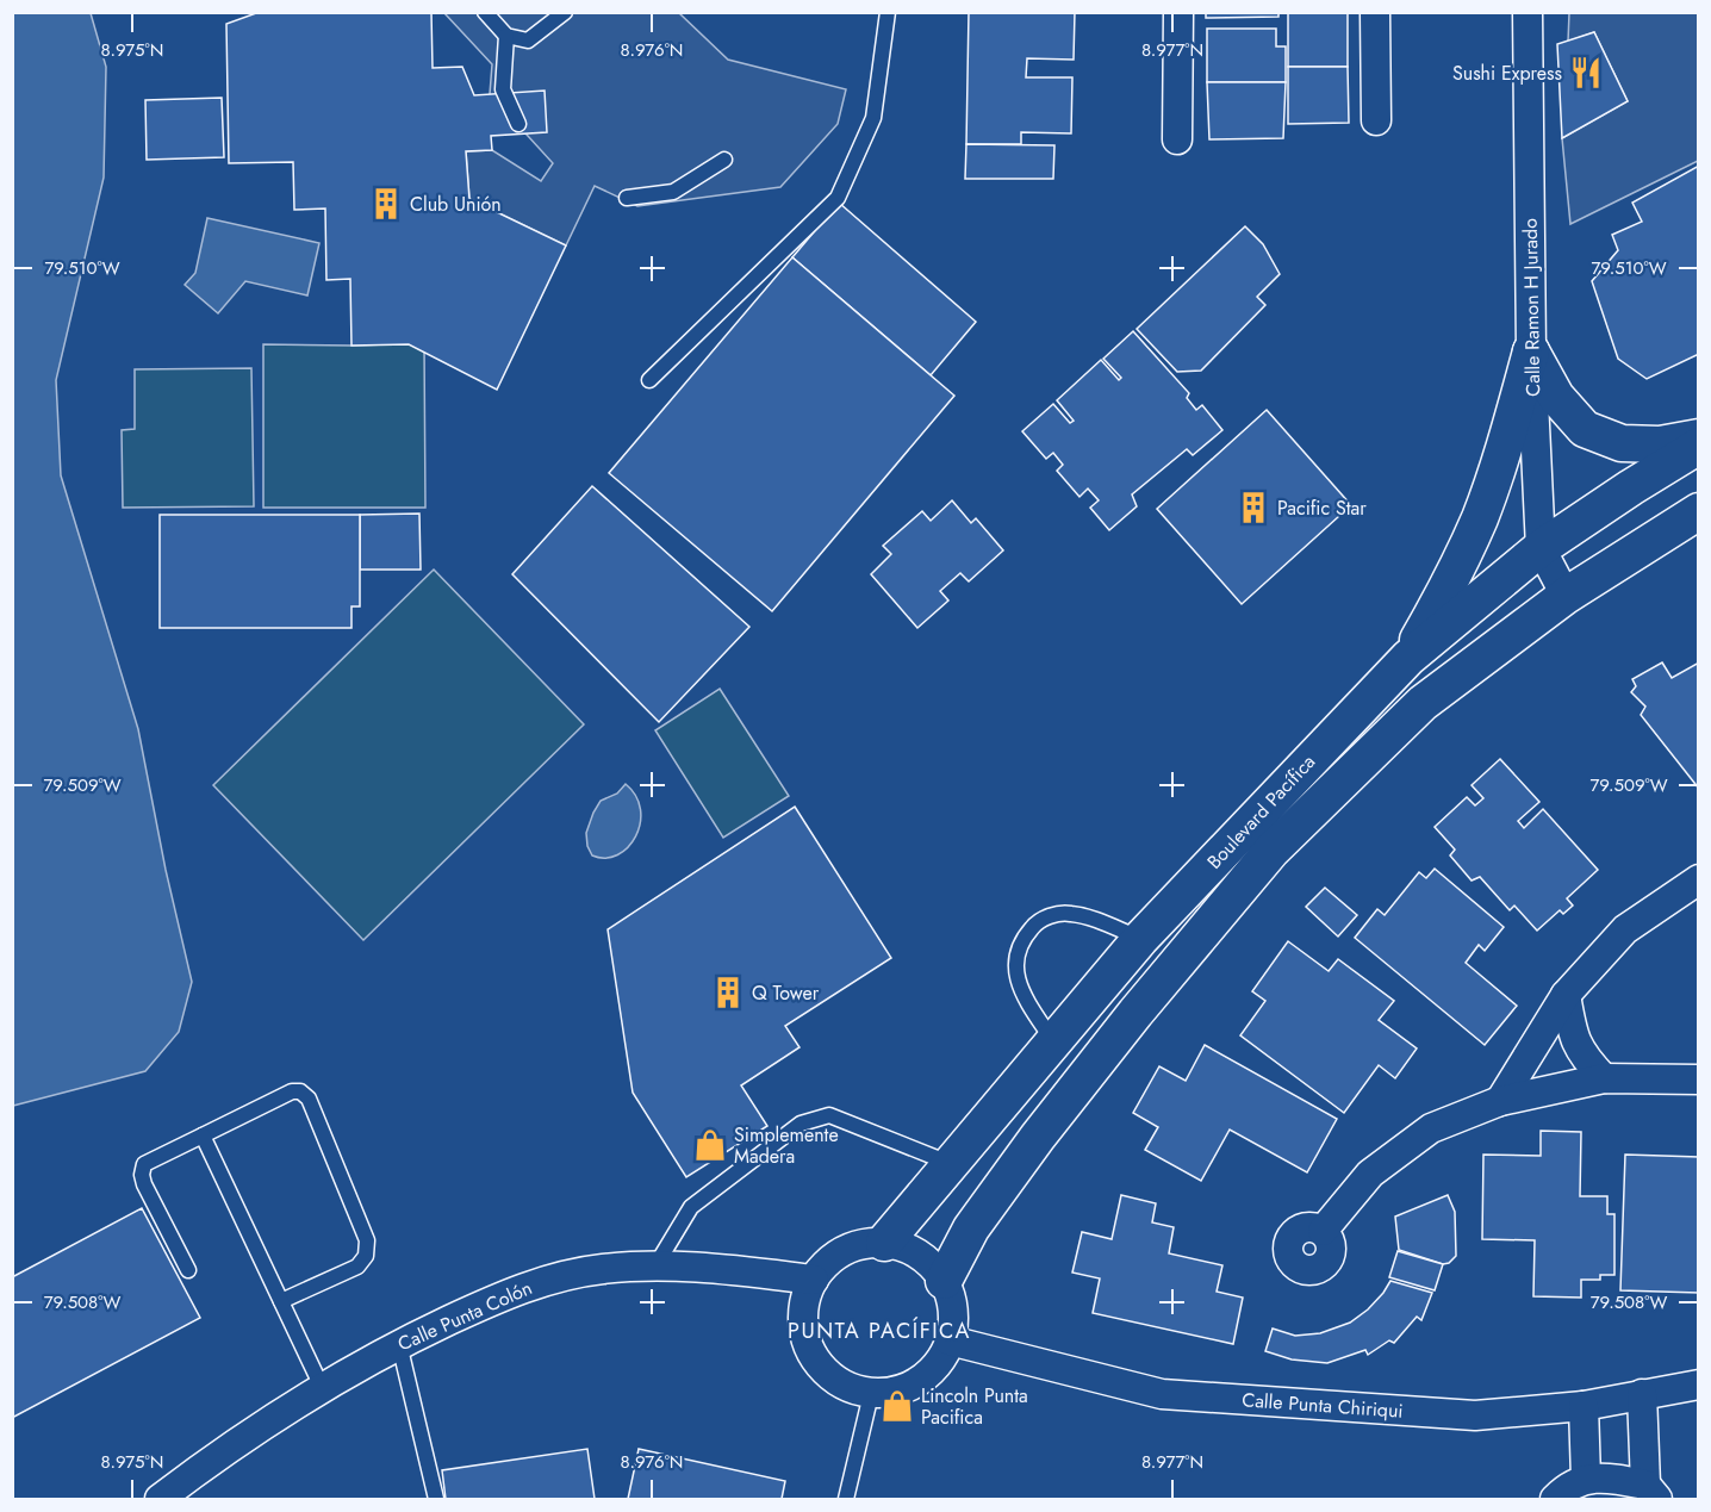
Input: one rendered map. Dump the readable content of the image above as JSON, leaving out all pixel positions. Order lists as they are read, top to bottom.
{
  "streets": {
    "street": [
      "Calle Ramon H Jurado",
      "Boulevard Pacífica",
      "Calle Punta Colón",
      "Calle Punta Chiriqui"
    ]
  },
  "crossings": [
    ["Calle Ramon H Jurado", "Boulevard Pacífica"],
    ["Boulevard Pacífica", "Calle Punta Colón"],
    ["Boulevard Pacífica", "Calle Punta Chiriqui"],
    ["Calle Punta Colón", "Calle Punta Chiriqui"]
  ],
  "districts": ["PUNTA PACÍFICA"],
  "places": {
    "restaurant": ["Sushi Express"],
    "building": ["Club Unión", "Pacific Star", "Q Tower"],
    "shop": ["Simplemente Madera", "Lincoln Punta Pacifica"]
  },
  "coordinates": [
    "8.975°N",
    "8.976°N",
    "8.977°N",
    "79.510°W",
    "79.509°W",
    "79.508°W"
  ]
}
